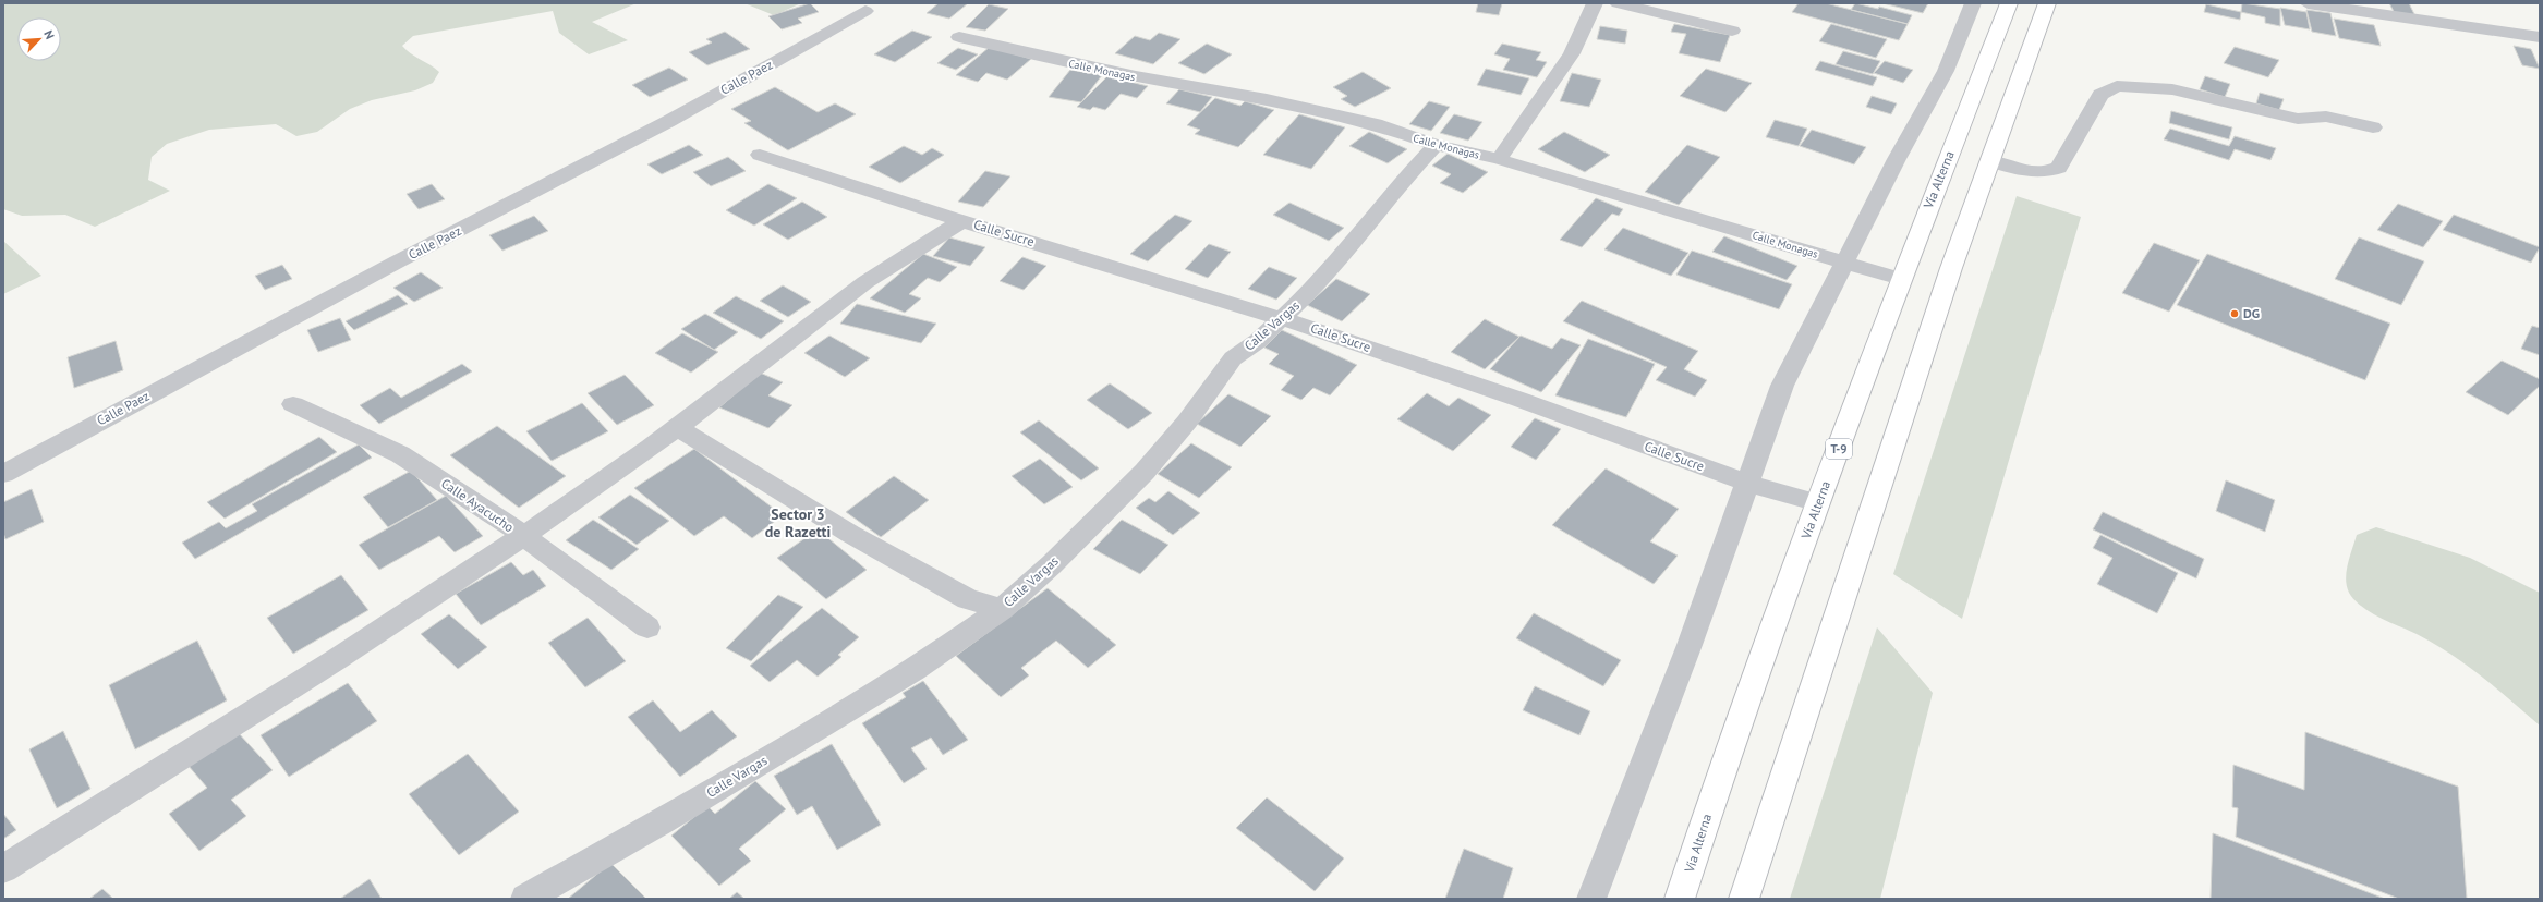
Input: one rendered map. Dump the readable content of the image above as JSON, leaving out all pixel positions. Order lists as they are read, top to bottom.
{
  "streets": {
    "highway": ["Vía Alterna", "T-9"],
    "street": [
      "Calle Monagas",
      "Calle Paez",
      "Calle Sucre",
      "Calle Vargas",
      "Calle Ayacucho"
    ]
  },
  "crossings": [
    ["Calle Monagas", "Vía Alterna"],
    ["Calle Monagas", "Calle Vargas"],
    ["Vía Alterna", "Calle Sucre"],
    ["Calle Sucre", "Calle Vargas"]
  ],
  "districts": ["Sector 3 de Razetti"],
  "places": ["DG"],
  "north": "top right"
}
